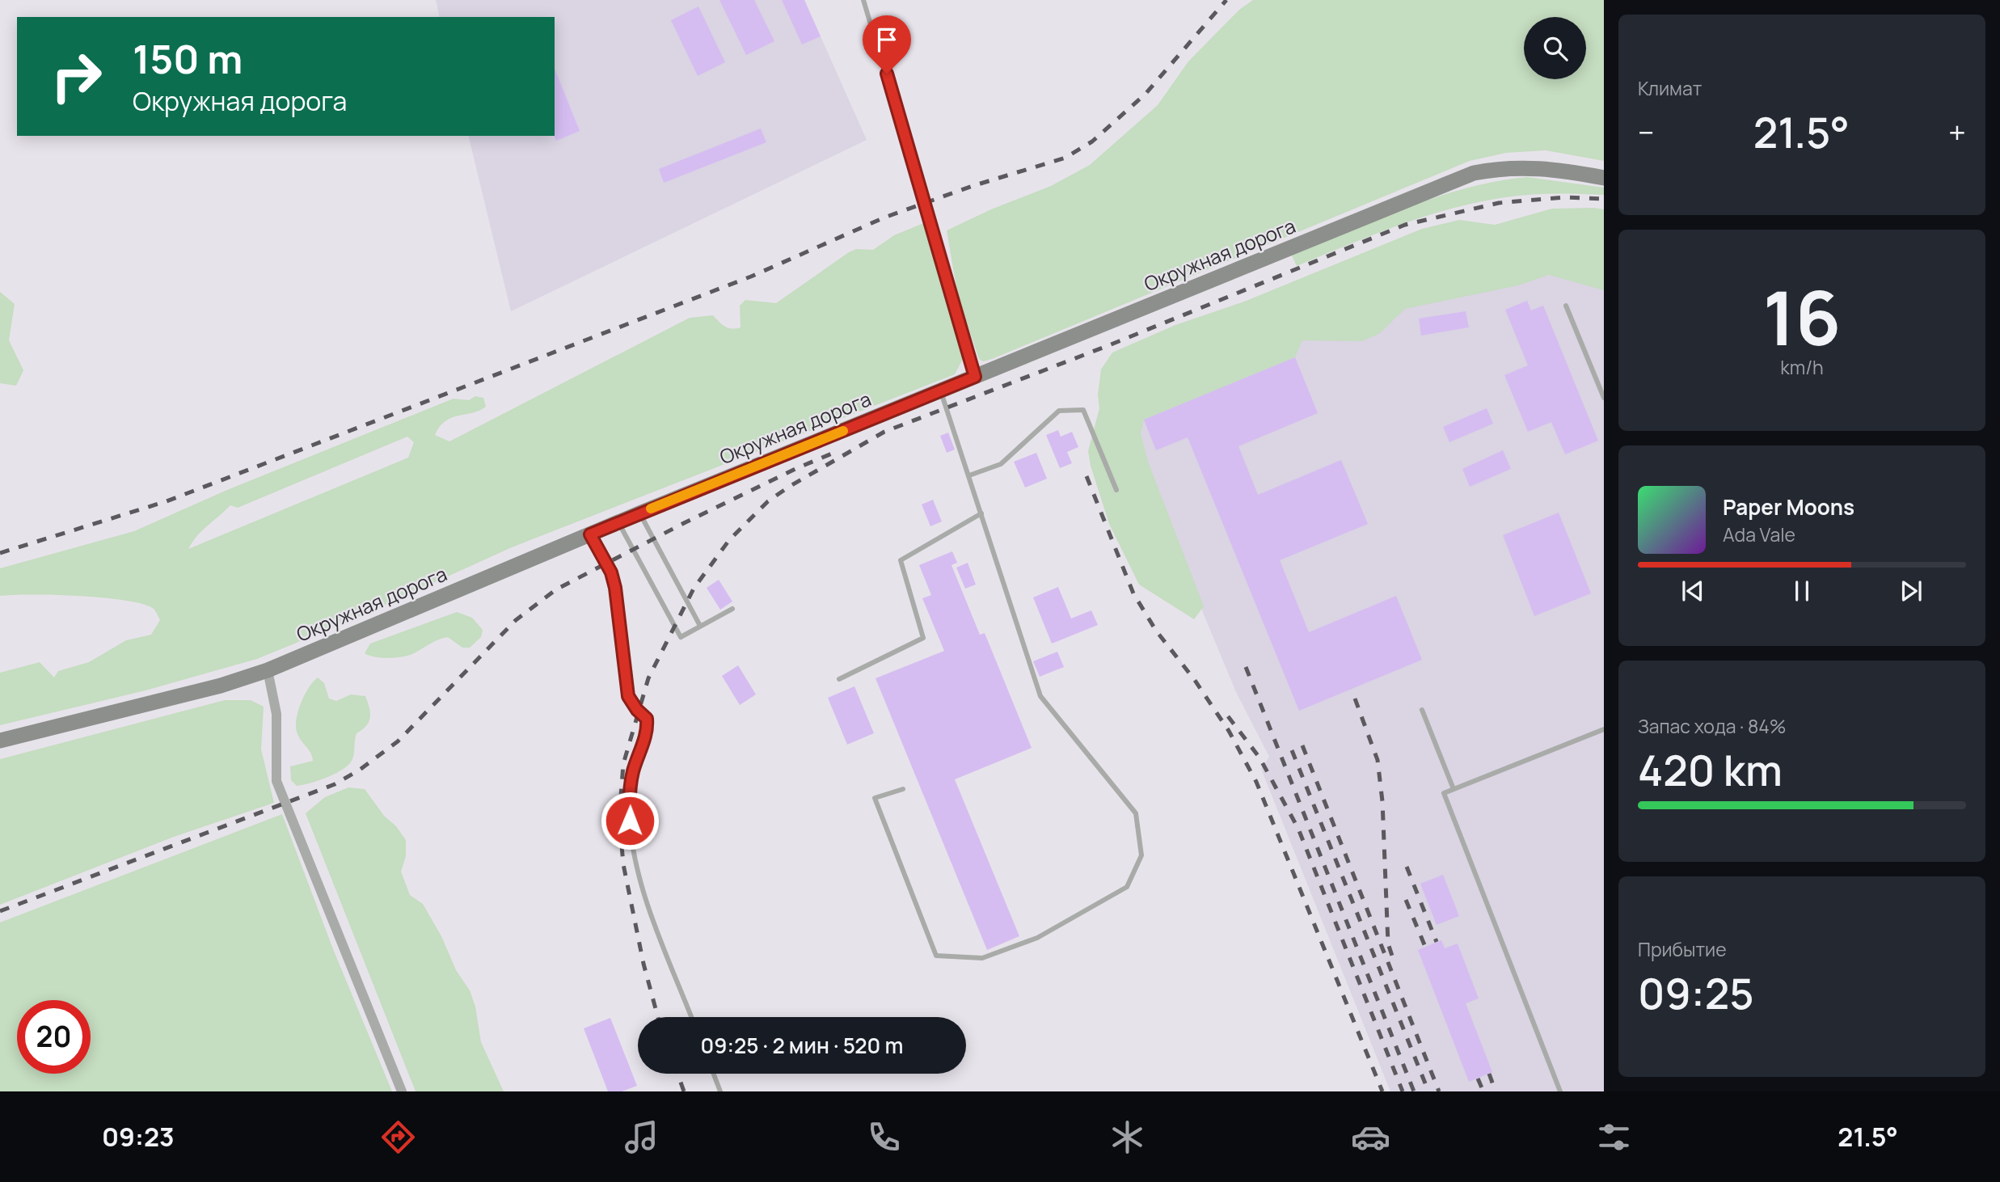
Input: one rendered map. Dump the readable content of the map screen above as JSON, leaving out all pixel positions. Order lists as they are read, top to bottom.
{
  "streets": {
    "main road": ["Окружная дорога"]
  },
  "page": {
    "tile": [
      "Климат",
      ["16", "km/h"],
      ["Запас хода · 84%", "420 km"],
      ["Прибытие", "09:25"]
    ],
    "turn": ["150 m", "Окружная дорога"],
    "heat": ["−", "21.5°", "+"],
    "song": ["Paper Moons", "Ada Vale"],
    "limit": "20",
    "trip": "09:25 · 2 мин · 520 m",
    "tabs": ["09:23", "21.5°"]
  }
}
